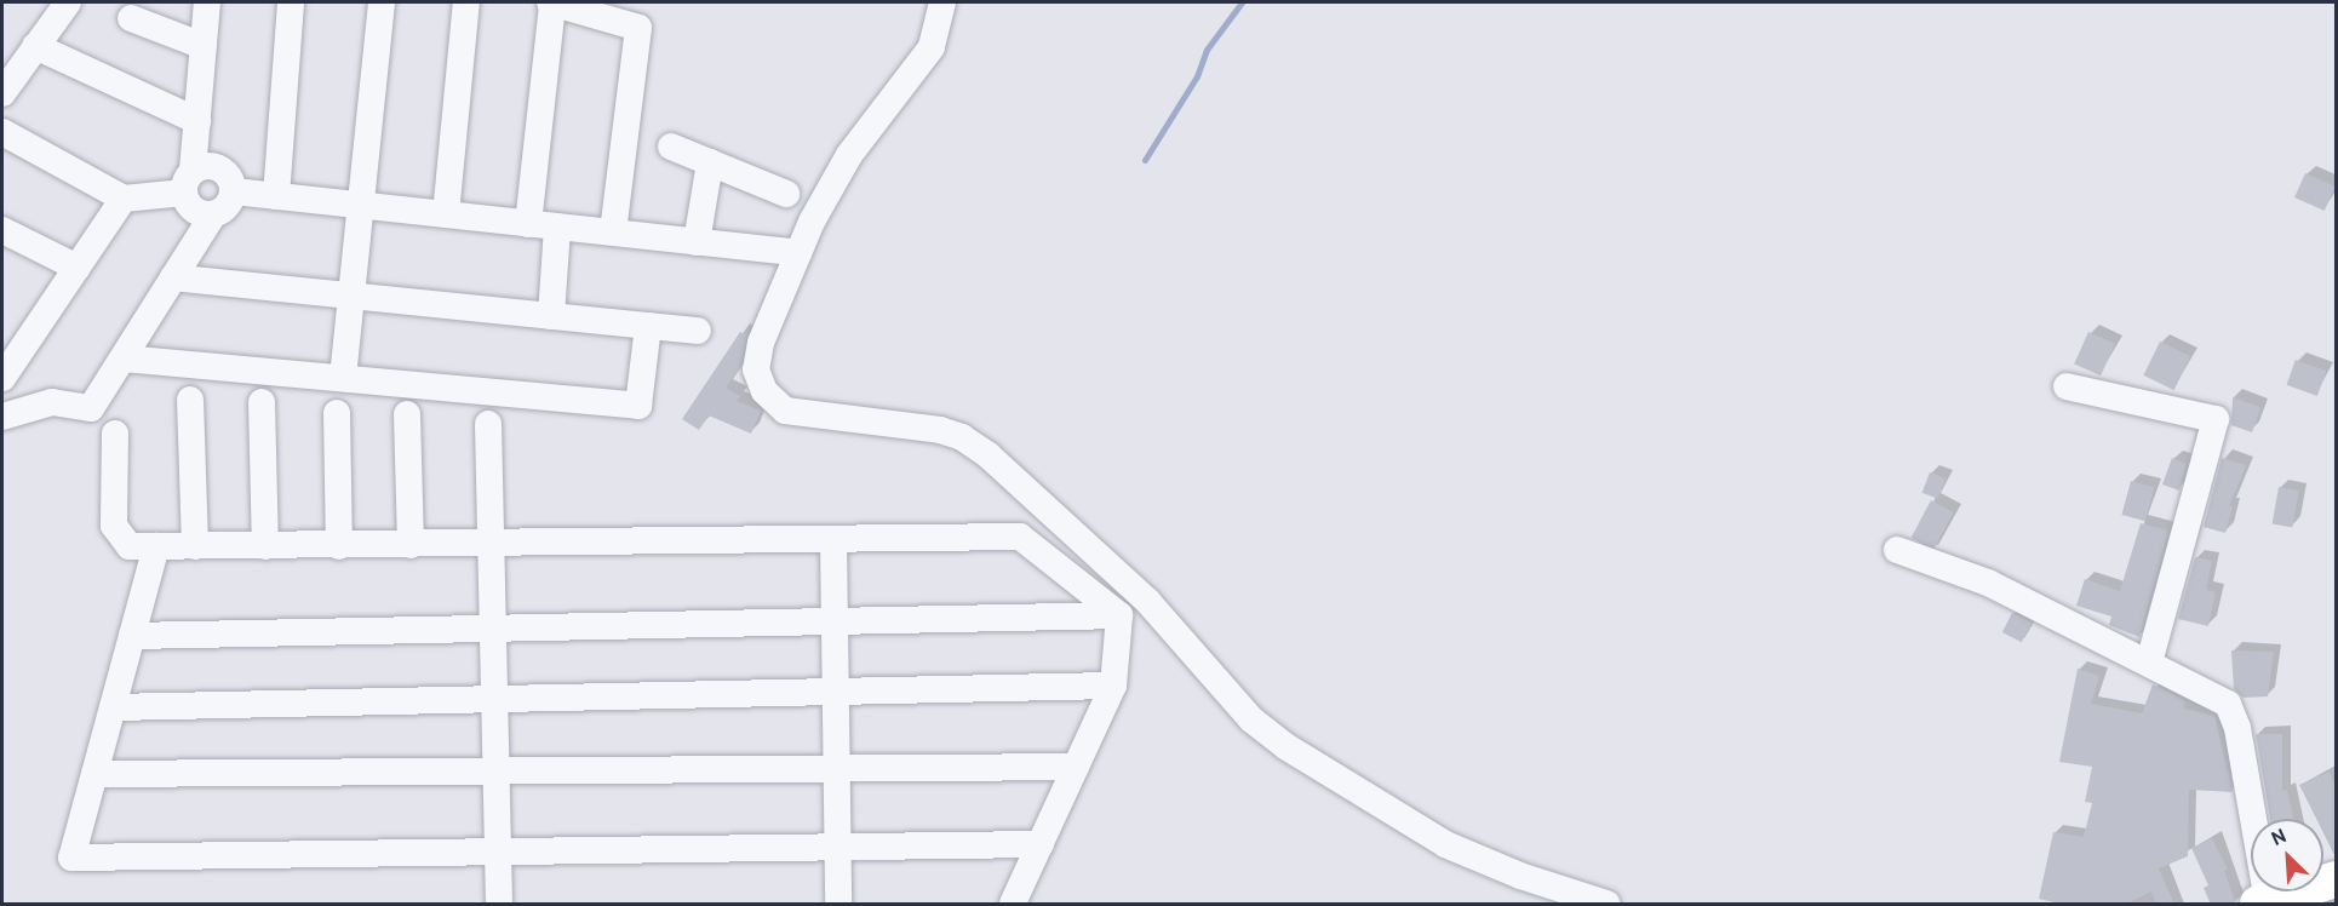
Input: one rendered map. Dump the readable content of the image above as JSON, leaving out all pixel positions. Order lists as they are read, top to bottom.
{
  "north": "top left"
}
